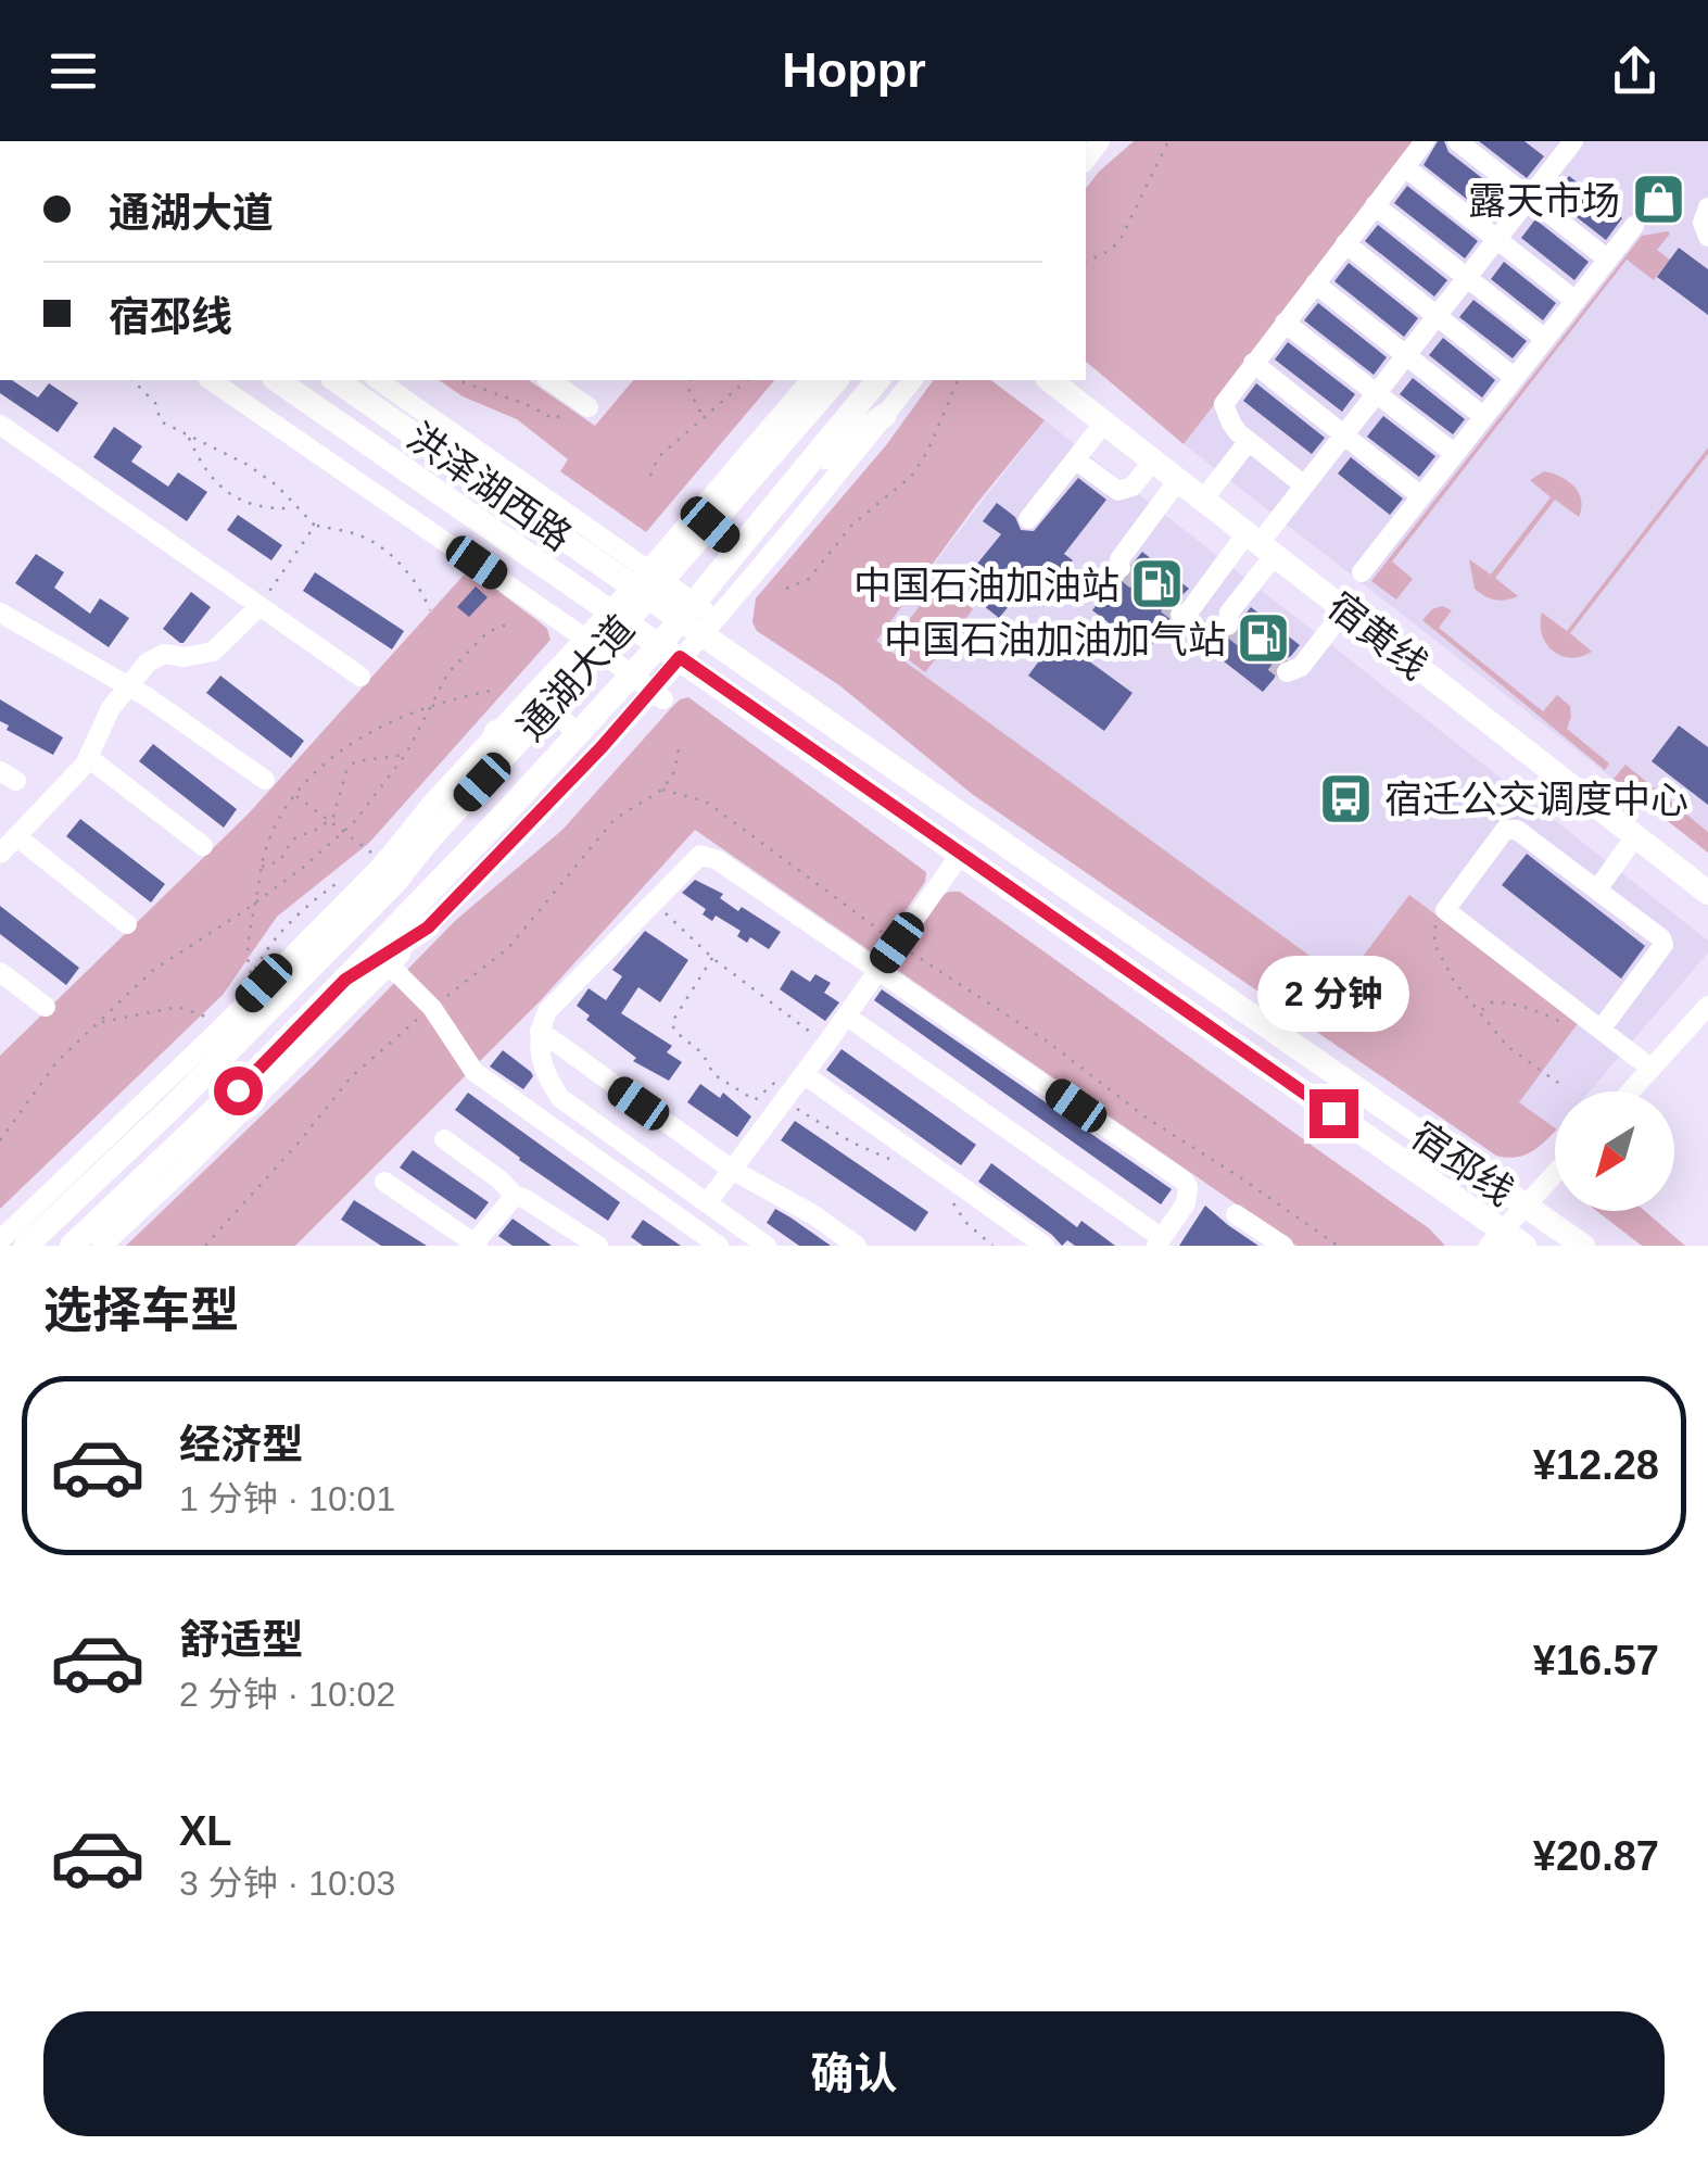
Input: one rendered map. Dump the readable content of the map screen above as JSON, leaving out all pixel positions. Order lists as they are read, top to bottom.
{
  "streets": {
    "main road": [
      "洪泽湖西路",
      "宿黄线",
      "通湖大道",
      "宿邳线"
    ]
  },
  "crossings": [
    ["洪泽湖西路", "通湖大道"],
    ["洪泽湖西路", "宿邳线"],
    ["通湖大道", "宿邳线"]
  ],
  "places": {
    "shop": ["露天市场"],
    "fuel station": ["中国石油加油站", "中国石油加油加气站"],
    "bus stop": ["宿迁公交调度中心"]
  },
  "north": "bottom left",
  "page": {
    "header": "Hoppr",
    "banner": ["通湖大道", "宿邳线"],
    "bubble": "2 分钟",
    "heading": "选择车型",
    "list": [
      {
        "name": "经济型",
        "note": "1 分钟 · 10:01",
        "value": "¥12.28"
      },
      {
        "name": "舒适型",
        "note": "2 分钟 · 10:02",
        "value": "¥16.57"
      },
      {
        "name": "XL",
        "note": "3 分钟 · 10:03",
        "value": "¥20.87"
      }
    ],
    "buttons": "确认"
  }
}
